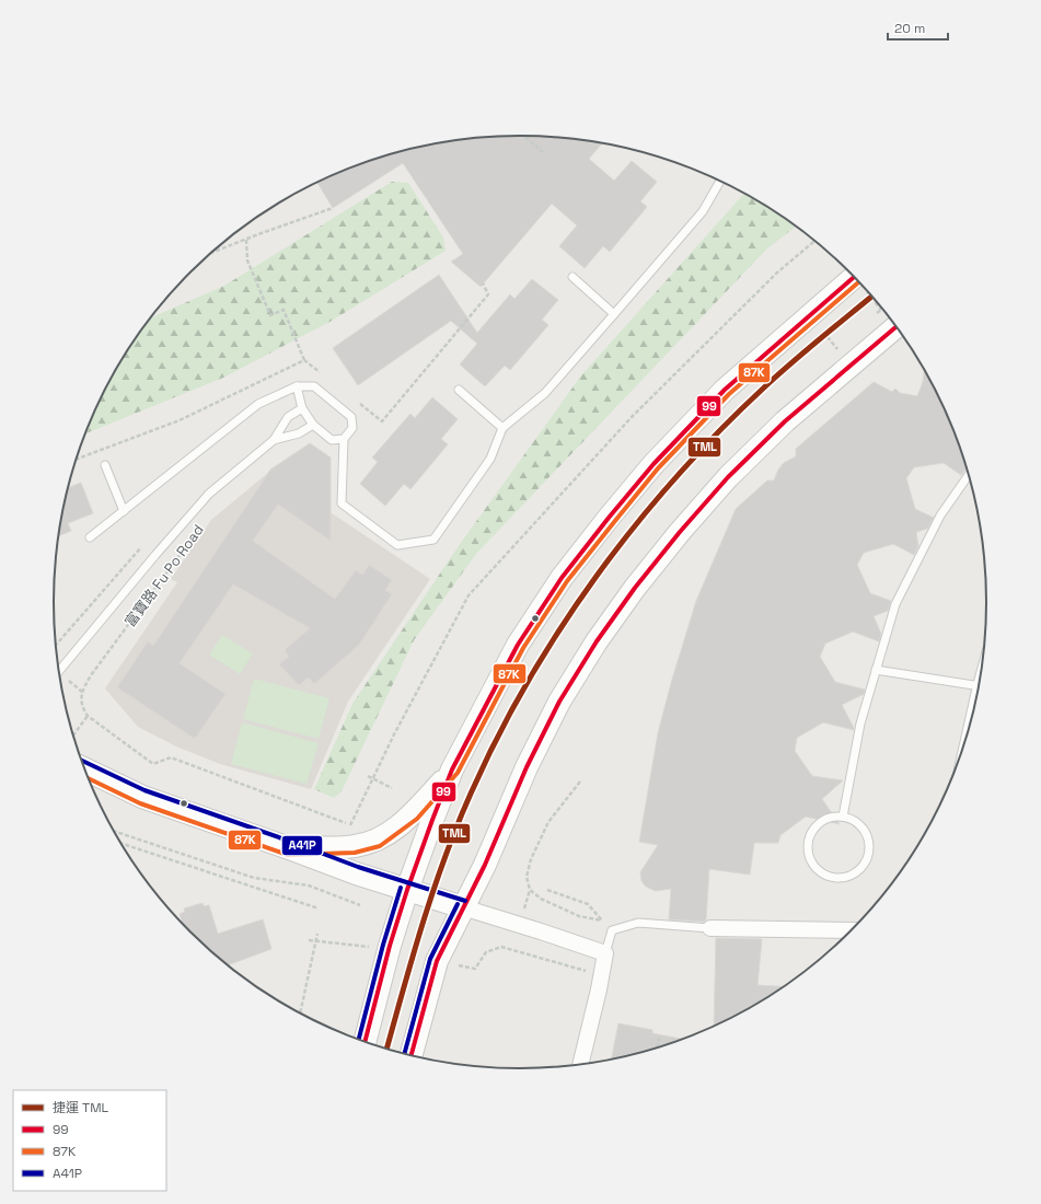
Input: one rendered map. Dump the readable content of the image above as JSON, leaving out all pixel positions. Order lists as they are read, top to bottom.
{
  "streets": {
    "lane": ["富寶路 Fu Po Road"]
  },
  "lines": [
    "transit line 99",
    "transit line 87K",
    "metro line TML",
    "transit line A41P"
  ],
  "legend": [
    "捷運 TML",
    "99",
    "87K",
    "A41P"
  ],
  "scale_bar": "20 m"
}
